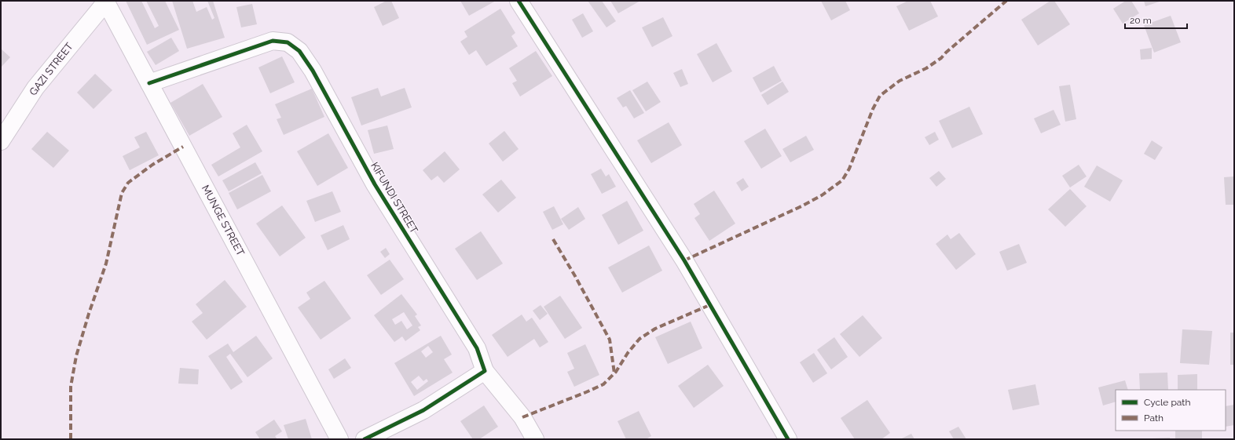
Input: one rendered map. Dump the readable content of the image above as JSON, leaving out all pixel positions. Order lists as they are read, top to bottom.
{
  "streets": {
    "street": ["GAZI STREET", "KIFUNDI STREET", "MUNGE STREET"]
  },
  "crossings": [
    ["GAZI STREET", "MUNGE STREET"],
    ["KIFUNDI STREET", "MUNGE STREET"]
  ],
  "legend": ["Cycle path", "Path"],
  "scale_bar": "20 m"
}
